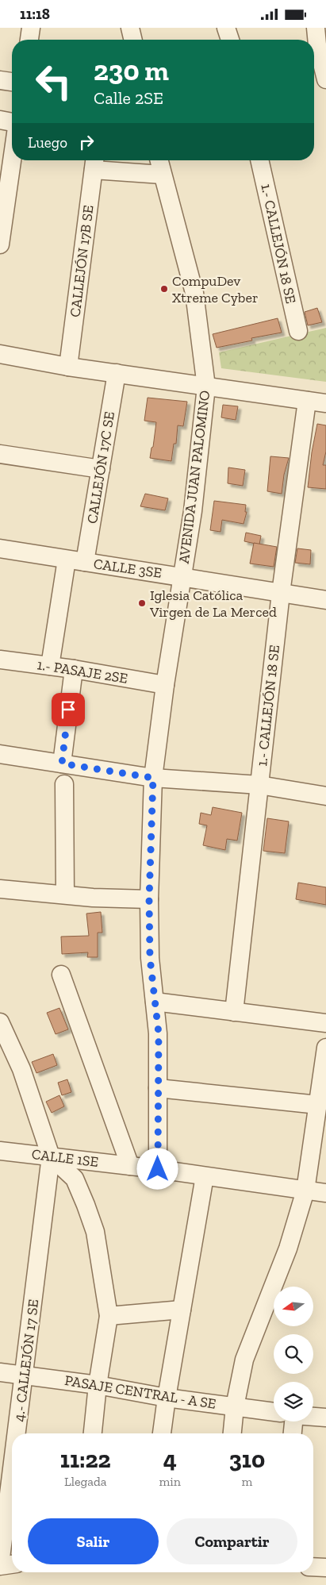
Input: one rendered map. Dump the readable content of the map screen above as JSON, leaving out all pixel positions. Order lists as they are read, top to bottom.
{
  "streets": {
    "street": [
      "1.- CALLEJÓN 18 SE",
      "CALLEJÓN 17B SE",
      "CALLEJÓN 17C SE",
      "AVENIDA JUAN PALOMINO",
      "CALLE 3SE",
      "1.- PASAJE 2SE",
      "CALLE 1SE",
      "4.- CALLEJÓN 17 SE",
      "PASAJE CENTRAL - A SE"
    ]
  },
  "crossings": [
    ["1.- CALLEJÓN 18 SE", "CALLE 3SE"],
    ["CALLEJÓN 17C SE", "CALLE 3SE"],
    ["AVENIDA JUAN PALOMINO", "CALLE 3SE"],
    ["AVENIDA JUAN PALOMINO", "1.- PASAJE 2SE"],
    ["AVENIDA JUAN PALOMINO", "CALLE 1SE"],
    ["CALLE 1SE", "4.- CALLEJÓN 17 SE"],
    ["4.- CALLEJÓN 17 SE", "PASAJE CENTRAL - A SE"]
  ],
  "places": ["CompuDev Xtreme Cyber", "Iglesia Católica Virgen de La Merced"],
  "north": "left",
  "page": {
    "status": "11:18",
    "turn": ["230 m", "Calle 2SE"],
    "then": "Luego",
    "eta": [
      "11:22",
      "Llegada",
      "4",
      "min",
      "310",
      "m"
    ],
    "buttons": ["Salir", "Compartir"]
  }
}
